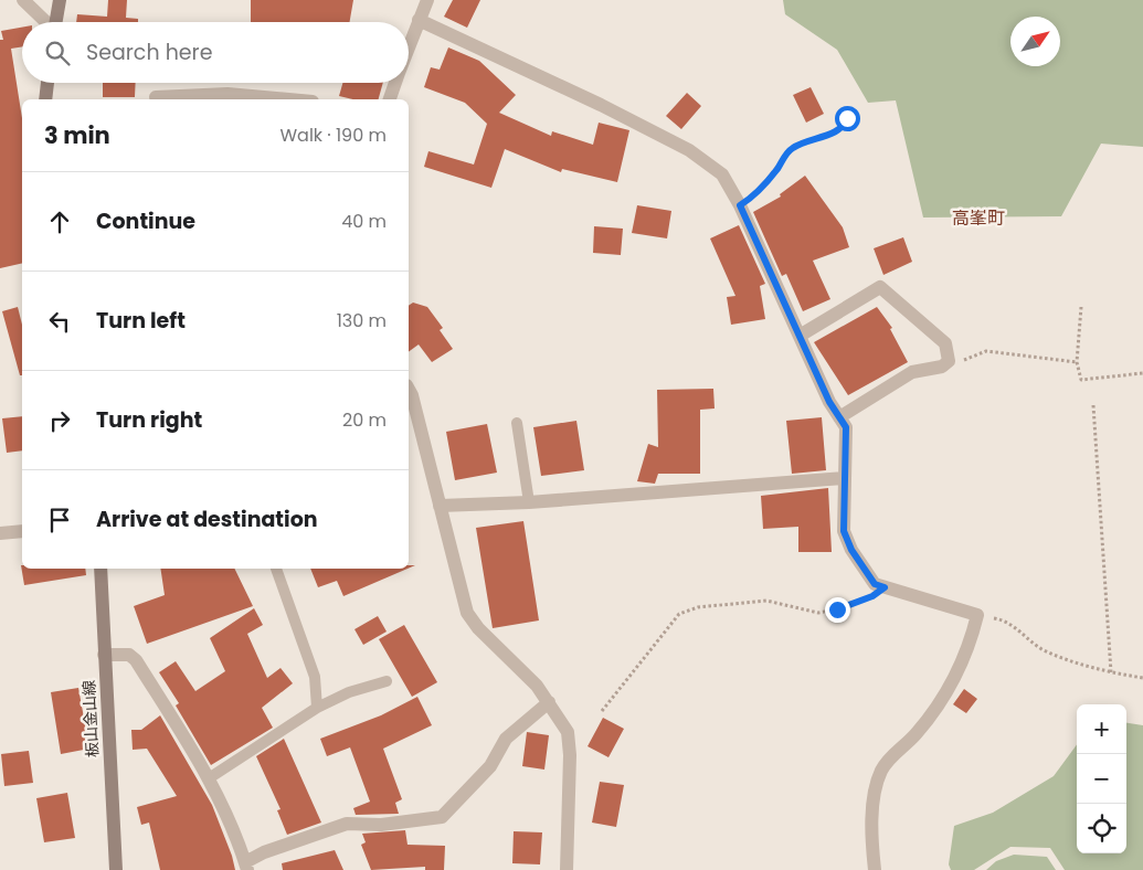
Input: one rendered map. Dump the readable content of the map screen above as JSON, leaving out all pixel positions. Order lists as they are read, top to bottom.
{
  "streets": {
    "main road": ["板山金山線"]
  },
  "districts": ["高峯町"],
  "north": "top right",
  "page": {
    "search": "Search here",
    "heading": ["3 min", "Walk · 190 m"],
    "list": [
      ["Continue", "40 m"],
      ["Turn left", "130 m"],
      ["Turn right", "20 m"],
      "Arrive at destination"
    ],
    "map_buttons": ["+", "−"]
  }
}
